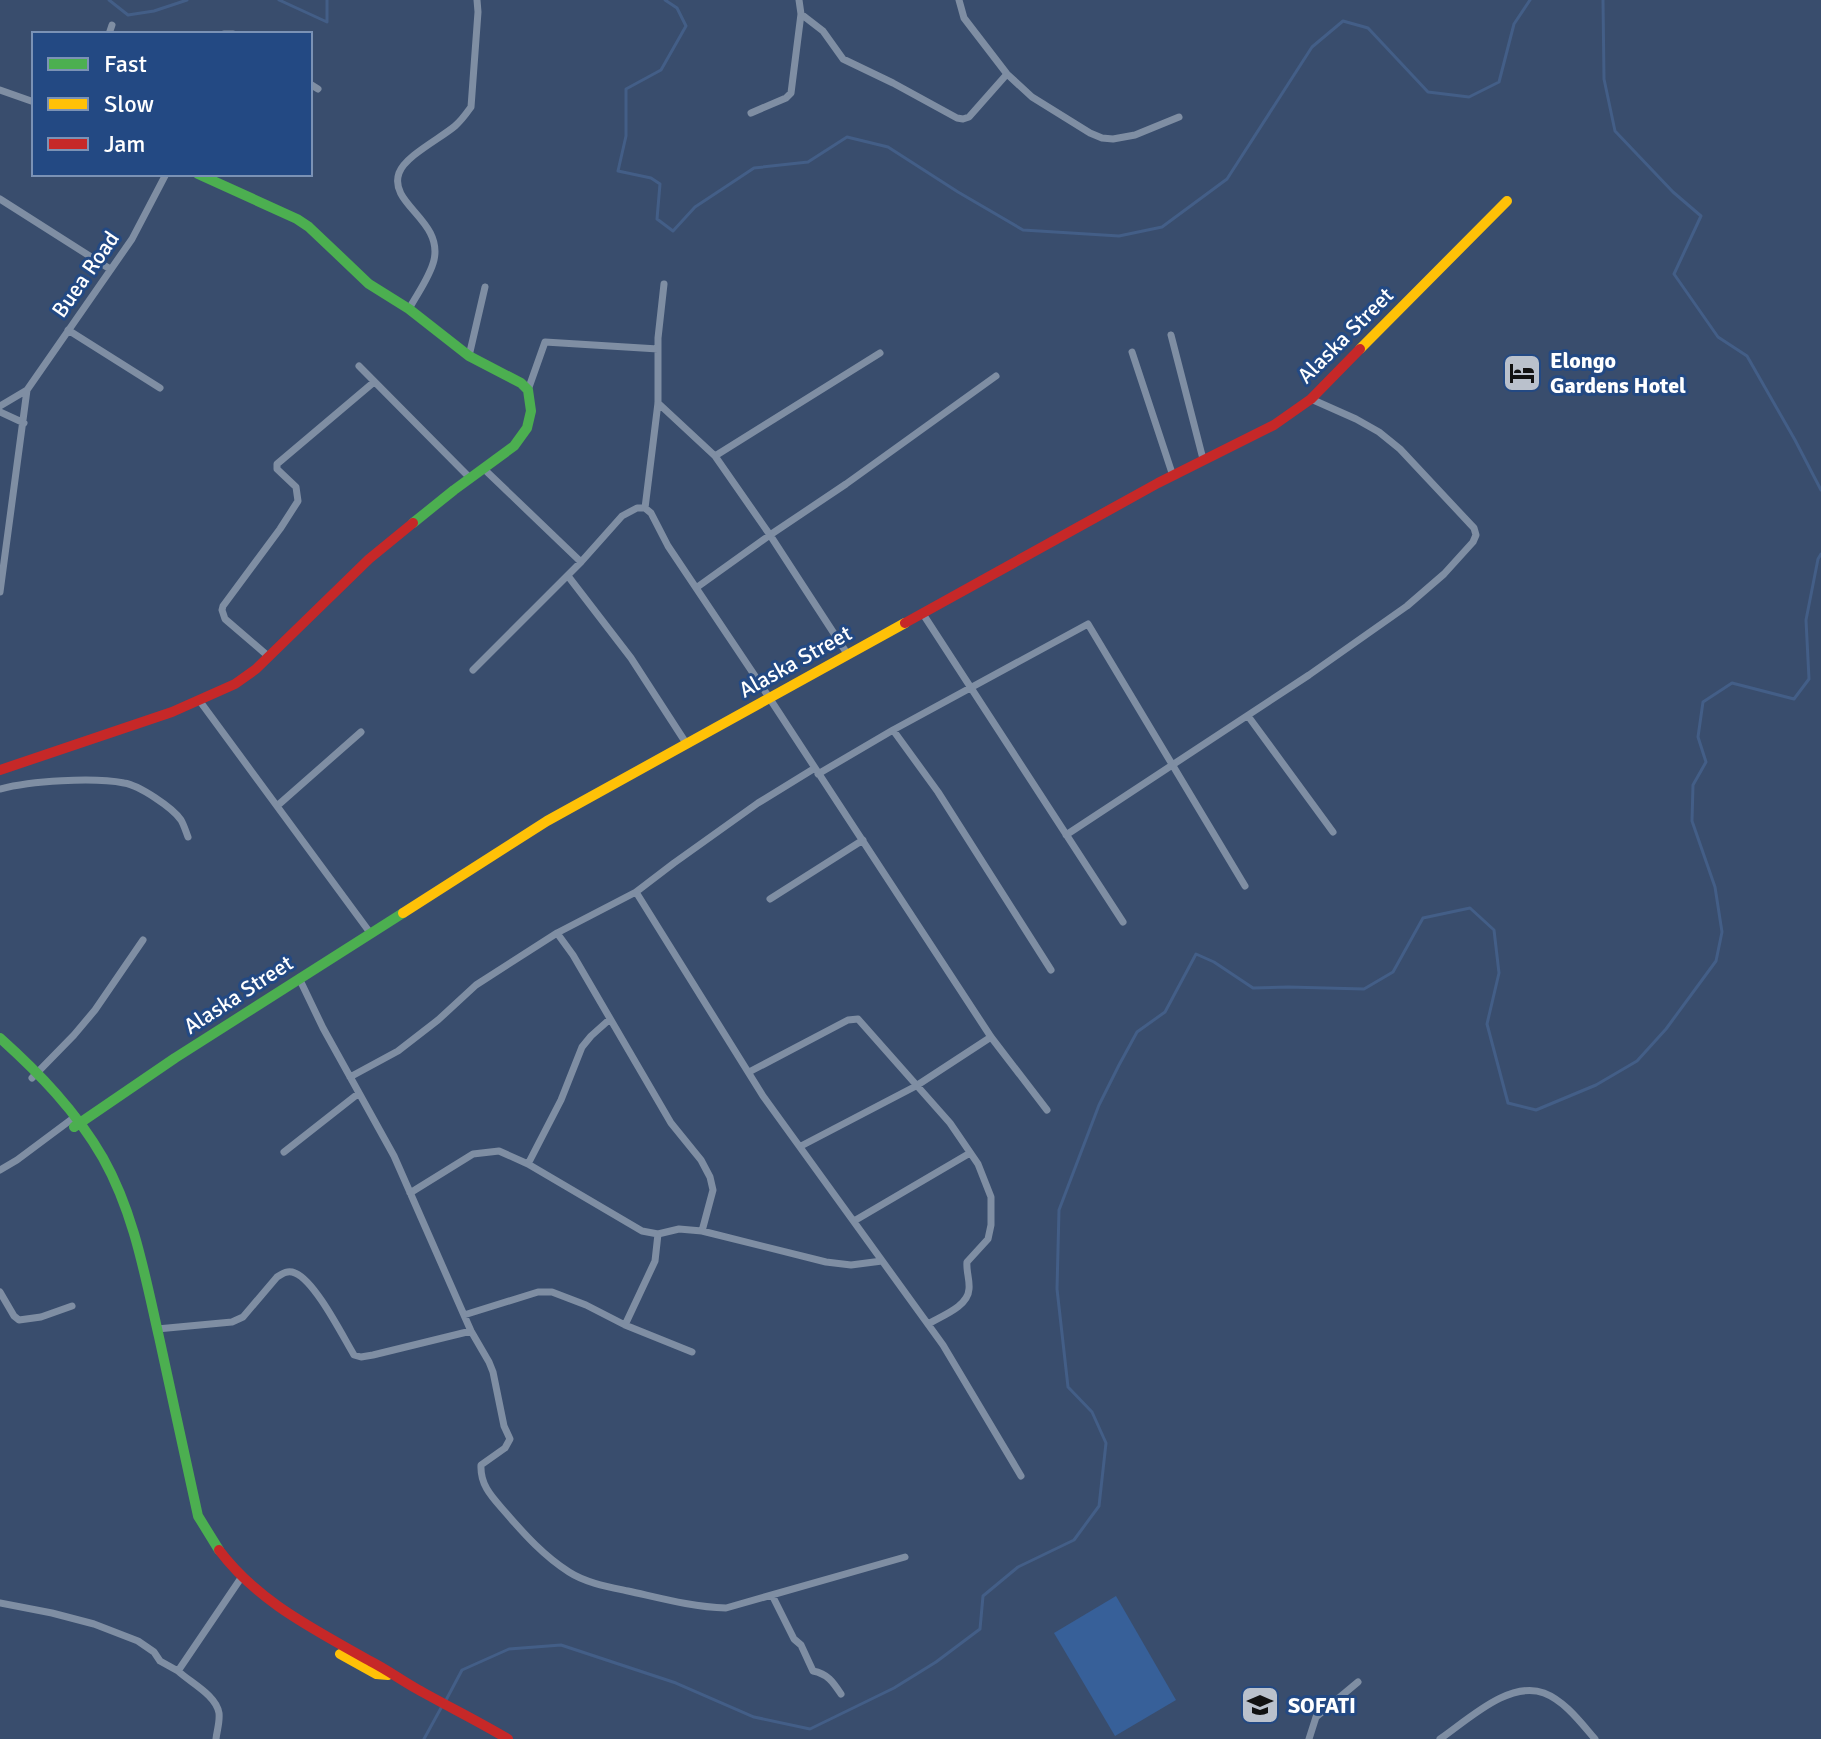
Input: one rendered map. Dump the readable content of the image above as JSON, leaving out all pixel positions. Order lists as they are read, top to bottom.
{
  "streets": {
    "main road": ["Alaska Street"],
    "street": ["Buea Road"]
  },
  "places": {
    "hotel": ["Elongo Gardens Hotel"],
    "school or university": ["SOFATI"]
  },
  "legend": ["Fast", "Slow", "Jam"]
}
